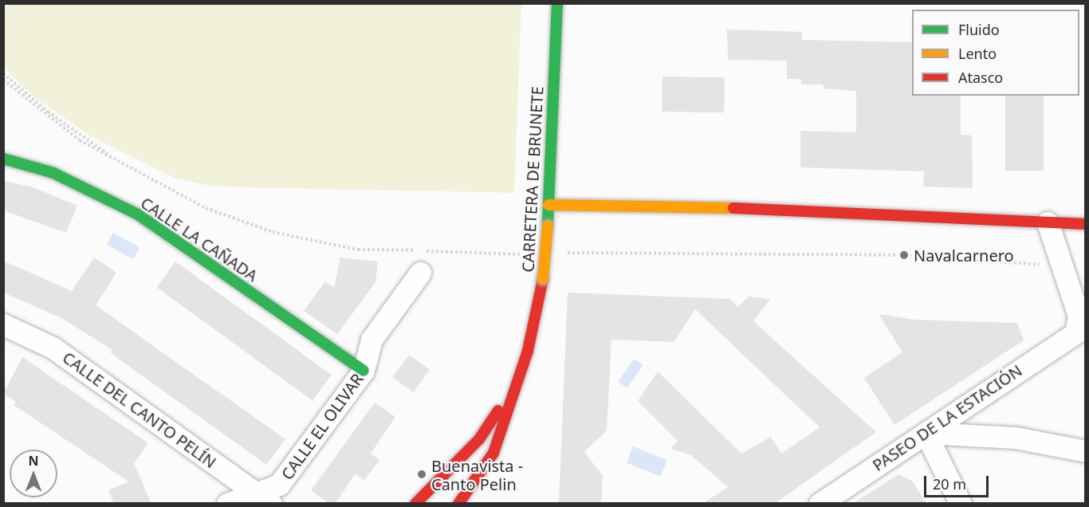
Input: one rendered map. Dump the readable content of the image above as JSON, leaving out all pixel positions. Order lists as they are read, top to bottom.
{
  "streets": {
    "street": [
      "CARRETERA DE BRUNETE",
      "CALLE LA CAÑADA",
      "CALLE DEL CANTO PELÍN",
      "PASEO DE LA ESTACIÓN",
      "CALLE EL OLIVAR"
    ]
  },
  "crossings": [
    ["CALLE LA CAÑADA", "CALLE EL OLIVAR"],
    ["CALLE DEL CANTO PELÍN", "CALLE EL OLIVAR"]
  ],
  "places": ["Navalcarnero", "Buenavista - Canto Pelin"],
  "legend": ["Fluido", "Lento", "Atasco"],
  "scale_bar": "20 m",
  "north": "top"
}
